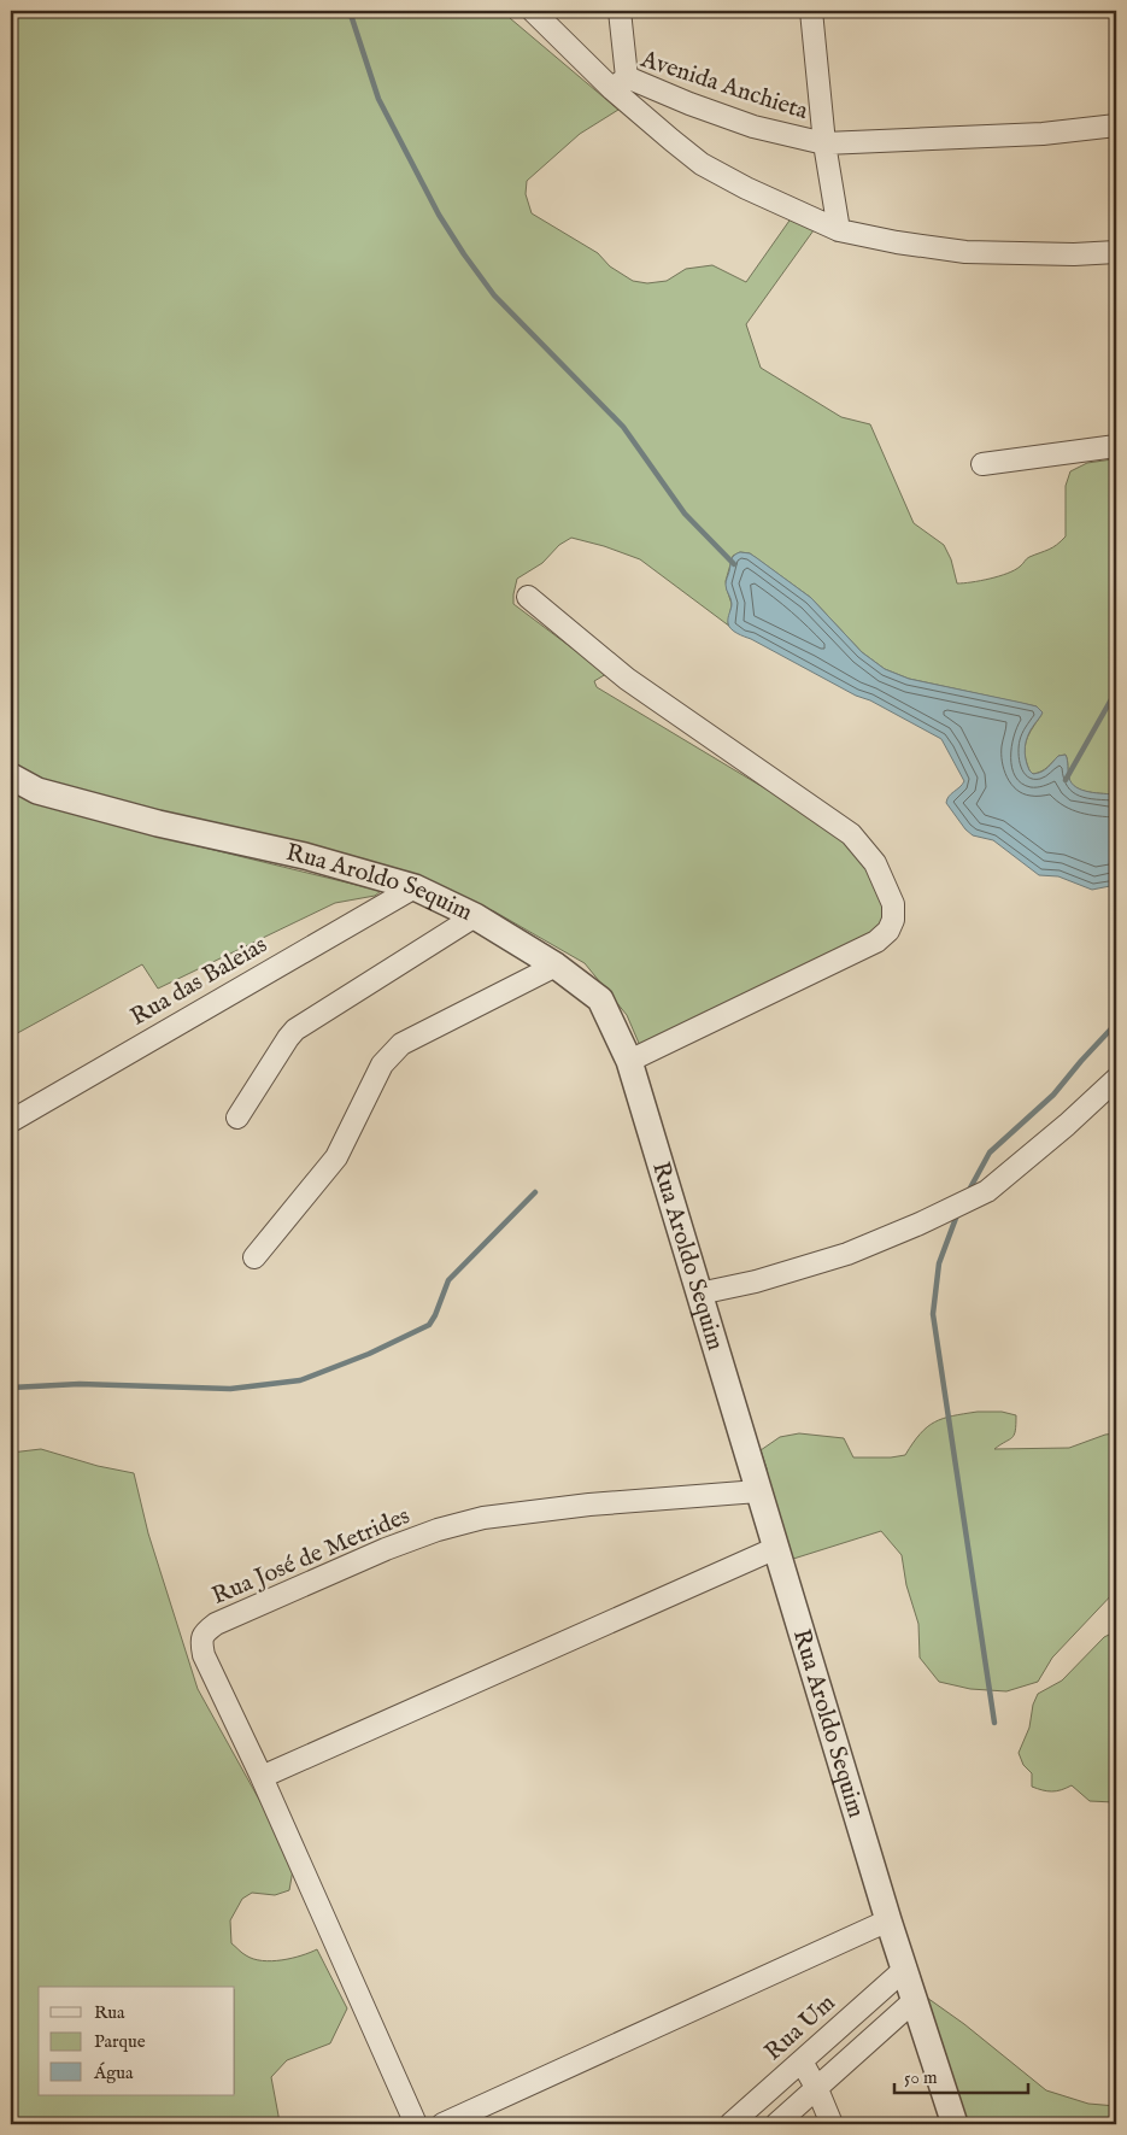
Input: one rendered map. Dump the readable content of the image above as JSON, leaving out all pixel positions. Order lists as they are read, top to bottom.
{
  "streets": {
    "street": [
      "Avenida Anchieta",
      "Rua Aroldo Sequim",
      "Rua das Baleias",
      "Rua José de Metrides",
      "Rua Um"
    ]
  },
  "crossings": [
    ["Rua Aroldo Sequim", "Rua das Baleias"],
    ["Rua Aroldo Sequim", "Rua José de Metrides"],
    ["Rua Aroldo Sequim", "Rua Um"]
  ],
  "legend": ["Rua", "Parque", "Água"],
  "scale_bar": "50 m"
}
